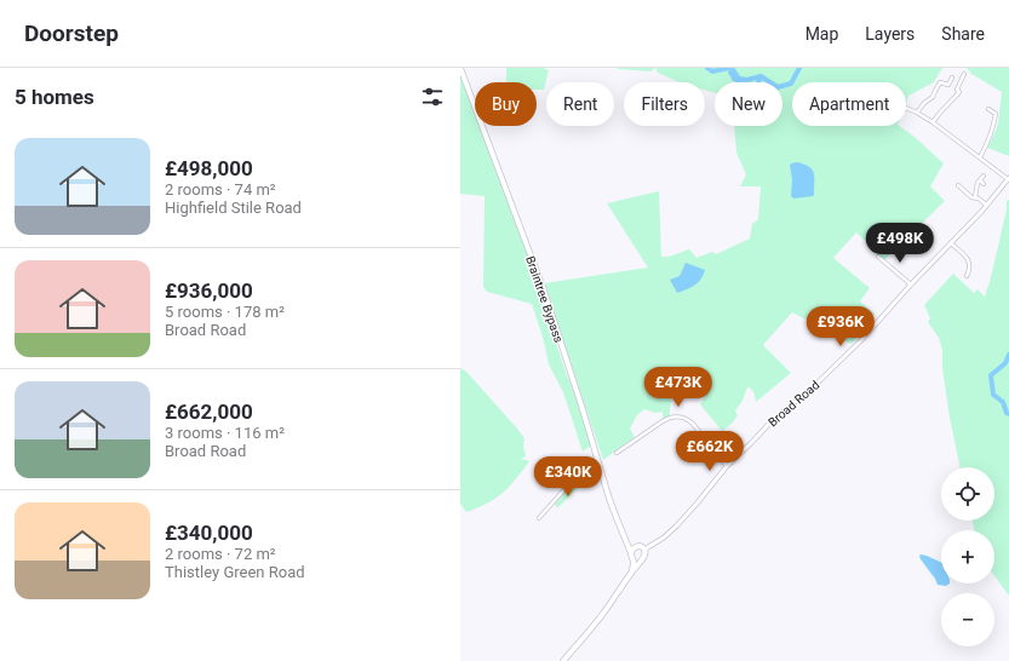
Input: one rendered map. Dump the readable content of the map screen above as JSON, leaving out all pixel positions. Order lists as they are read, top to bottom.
{
  "streets": {
    "highway": ["Braintree Bypass"],
    "main road": ["Broad Road"]
  },
  "crossings": [
    ["Braintree Bypass", "Broad Road"]
  ],
  "page": {
    "header": "Doorstep",
    "nav": ["Map", "Layers", "Share"],
    "heading": "5 homes",
    "chip": [
      "Buy",
      "Rent",
      "Filters",
      "New",
      "Apartment"
    ],
    "list": [
      {
        "name": "£498,000",
        "note": "2 rooms · 74 m² · Highfield Stile Road"
      },
      {
        "name": "£936,000",
        "note": "5 rooms · 178 m² · Broad Road"
      },
      {
        "name": "£662,000",
        "note": "3 rooms · 116 m² · Broad Road"
      },
      {
        "name": "£340,000",
        "note": "2 rooms · 72 m² · Thistley Green Road"
      }
    ],
    "price": [
      "£498K",
      "£936K",
      "£473K",
      "£662K",
      "£340K"
    ],
    "map_buttons": ["+", "−"]
  }
}
